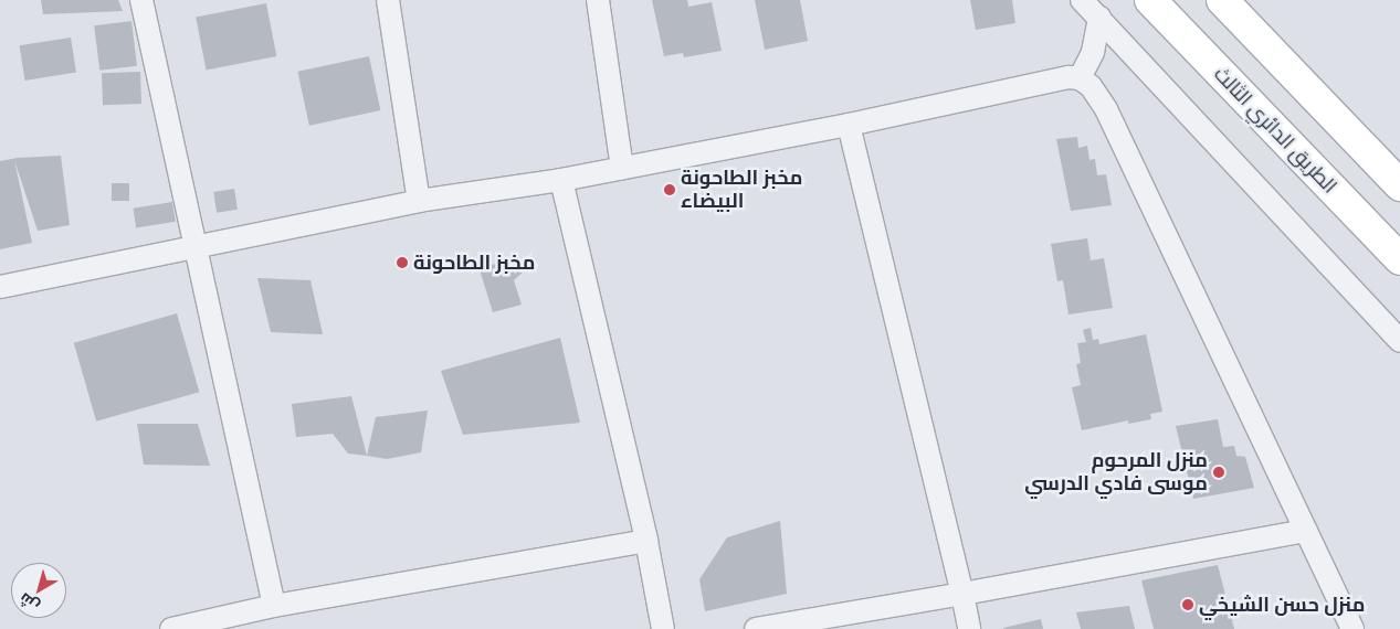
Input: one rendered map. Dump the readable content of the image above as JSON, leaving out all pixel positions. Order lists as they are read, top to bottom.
{
  "streets": {
    "highway": ["الطريق الدائري الثالث"]
  },
  "places": [
    "مخبز الطاحونة البيضاء",
    "مخبز الطاحونة",
    "منزل المرحوم موسى فادي الدرسي",
    "منزل حسن الشيخي"
  ],
  "north": "bottom left"
}
